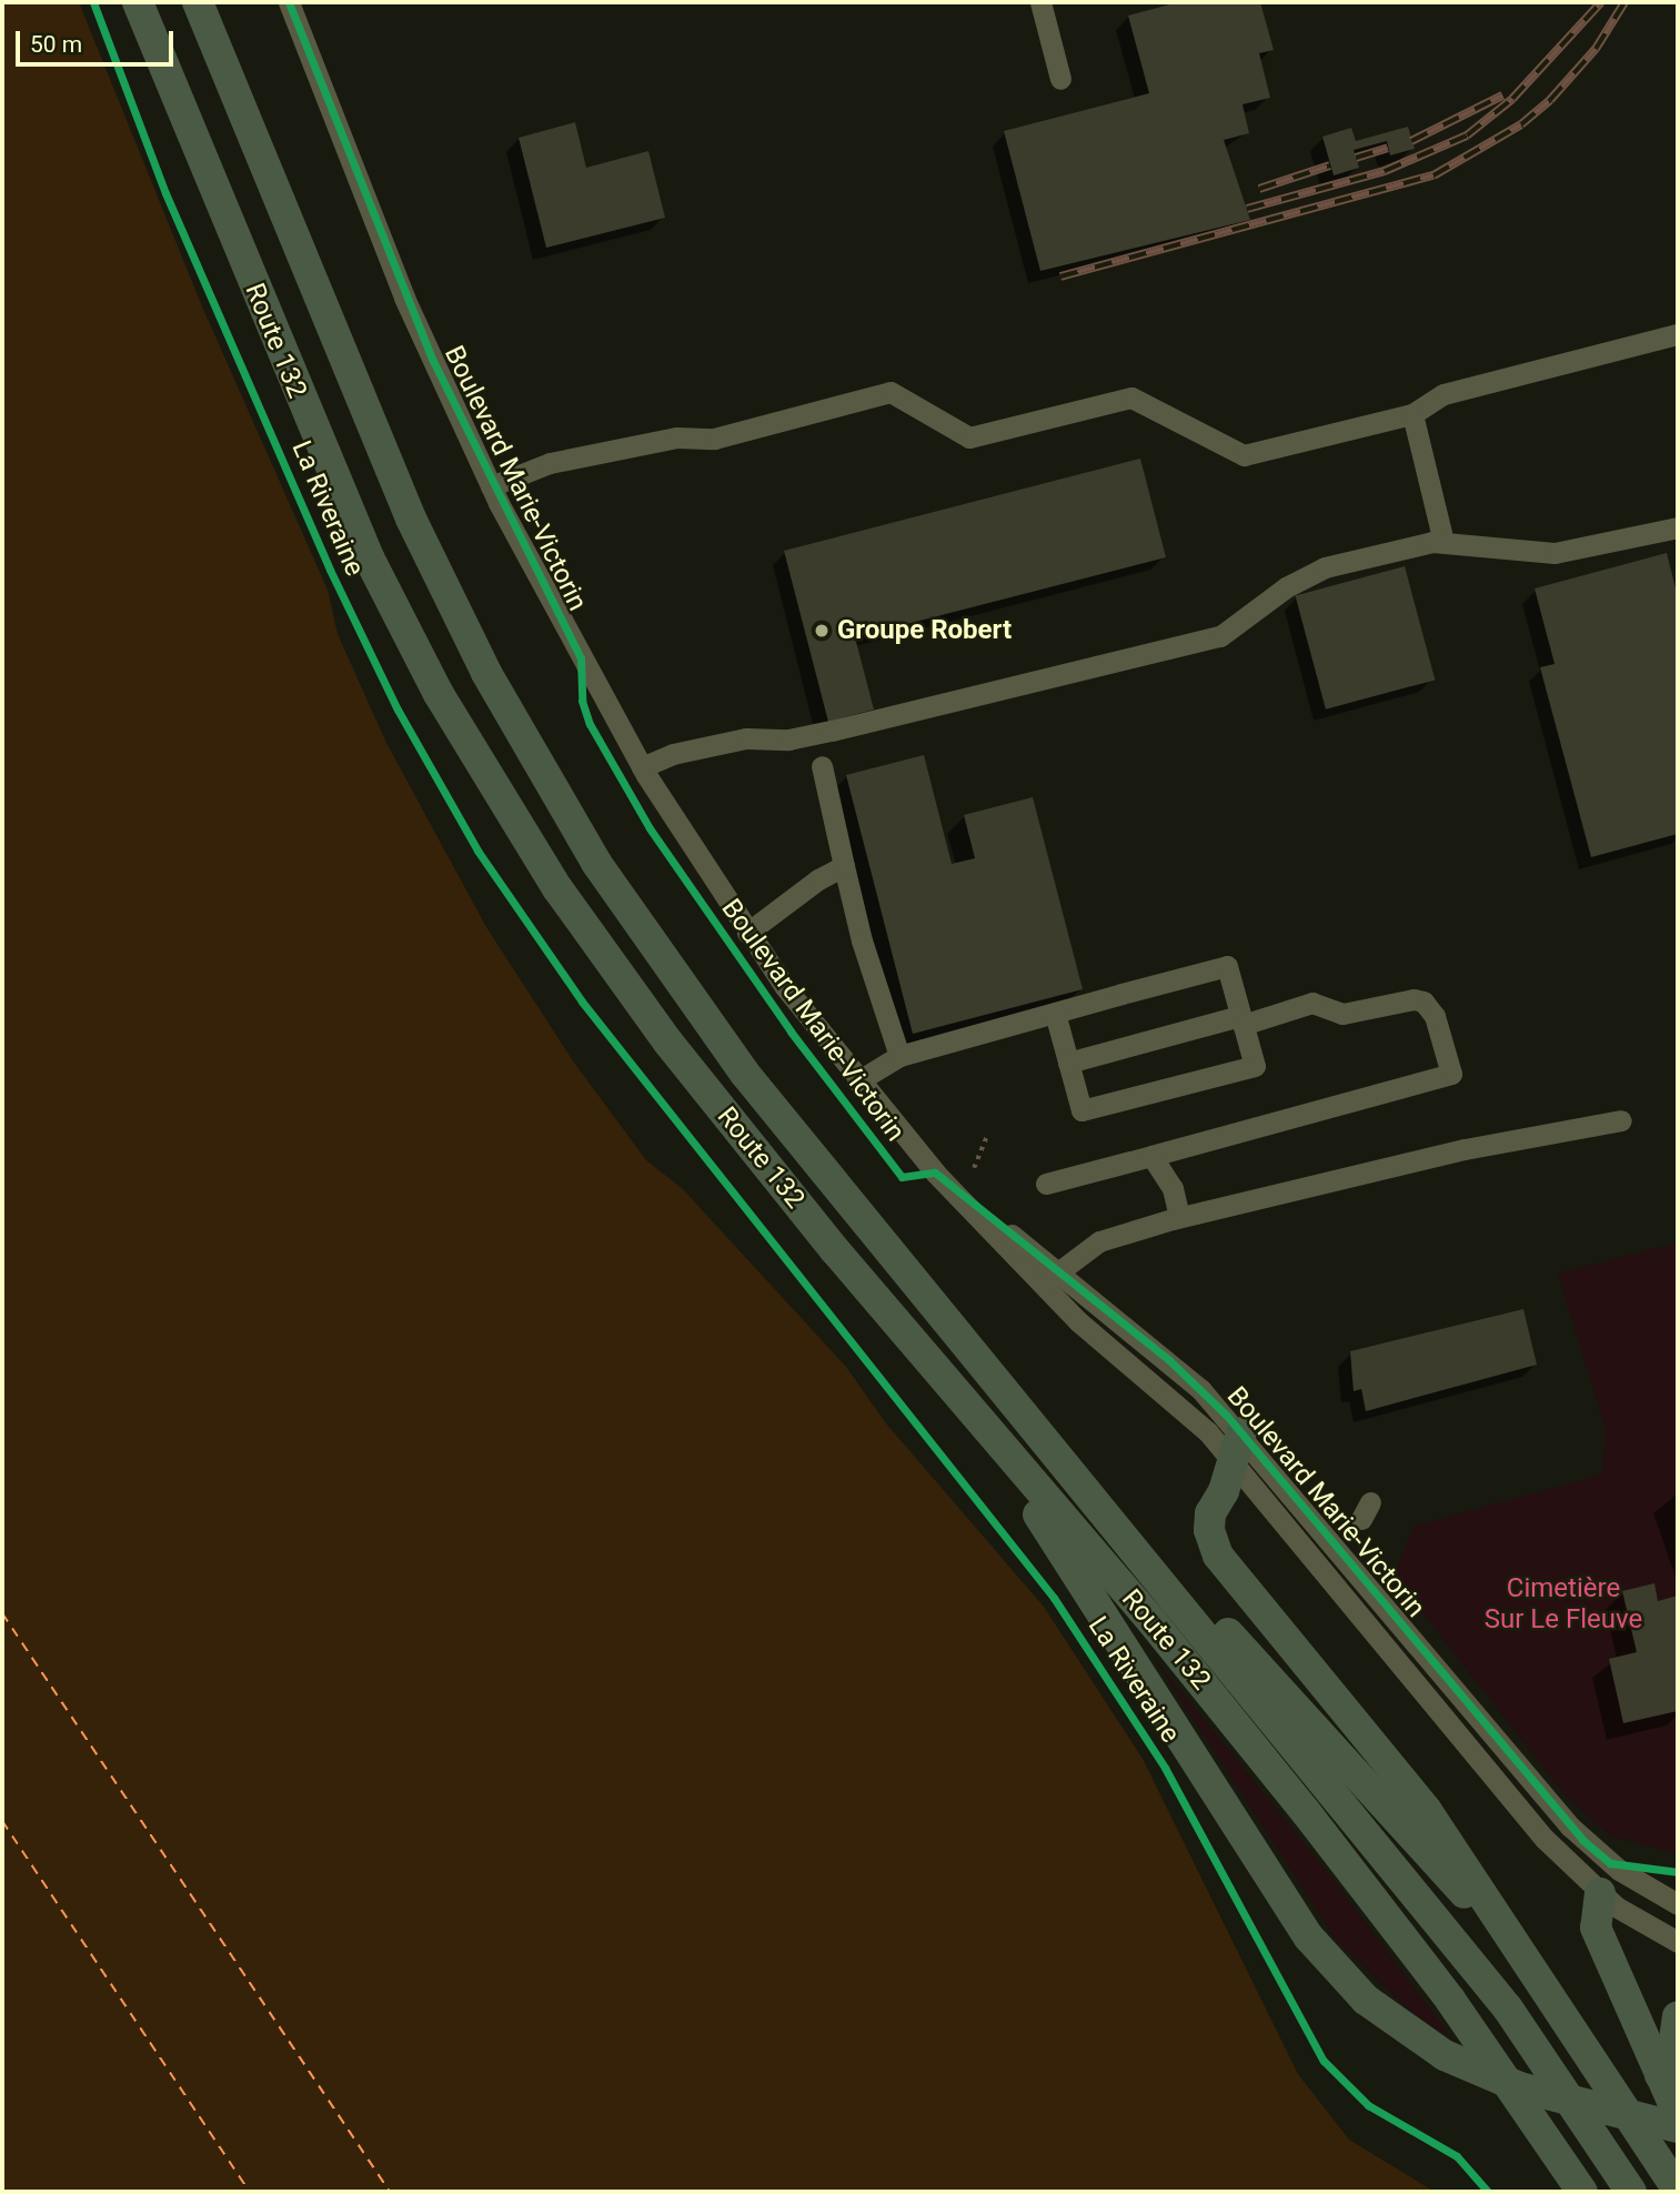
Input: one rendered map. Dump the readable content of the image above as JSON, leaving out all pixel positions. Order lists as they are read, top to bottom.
{
  "streets": {
    "highway": ["Route 132"],
    "street": ["Boulevard Marie-Victorin"],
    "cycle path": ["La Riveraine"]
  },
  "parks": ["Cimetière Sur Le Fleuve"],
  "places": ["Groupe Robert"],
  "scale_bar": "50 m"
}
